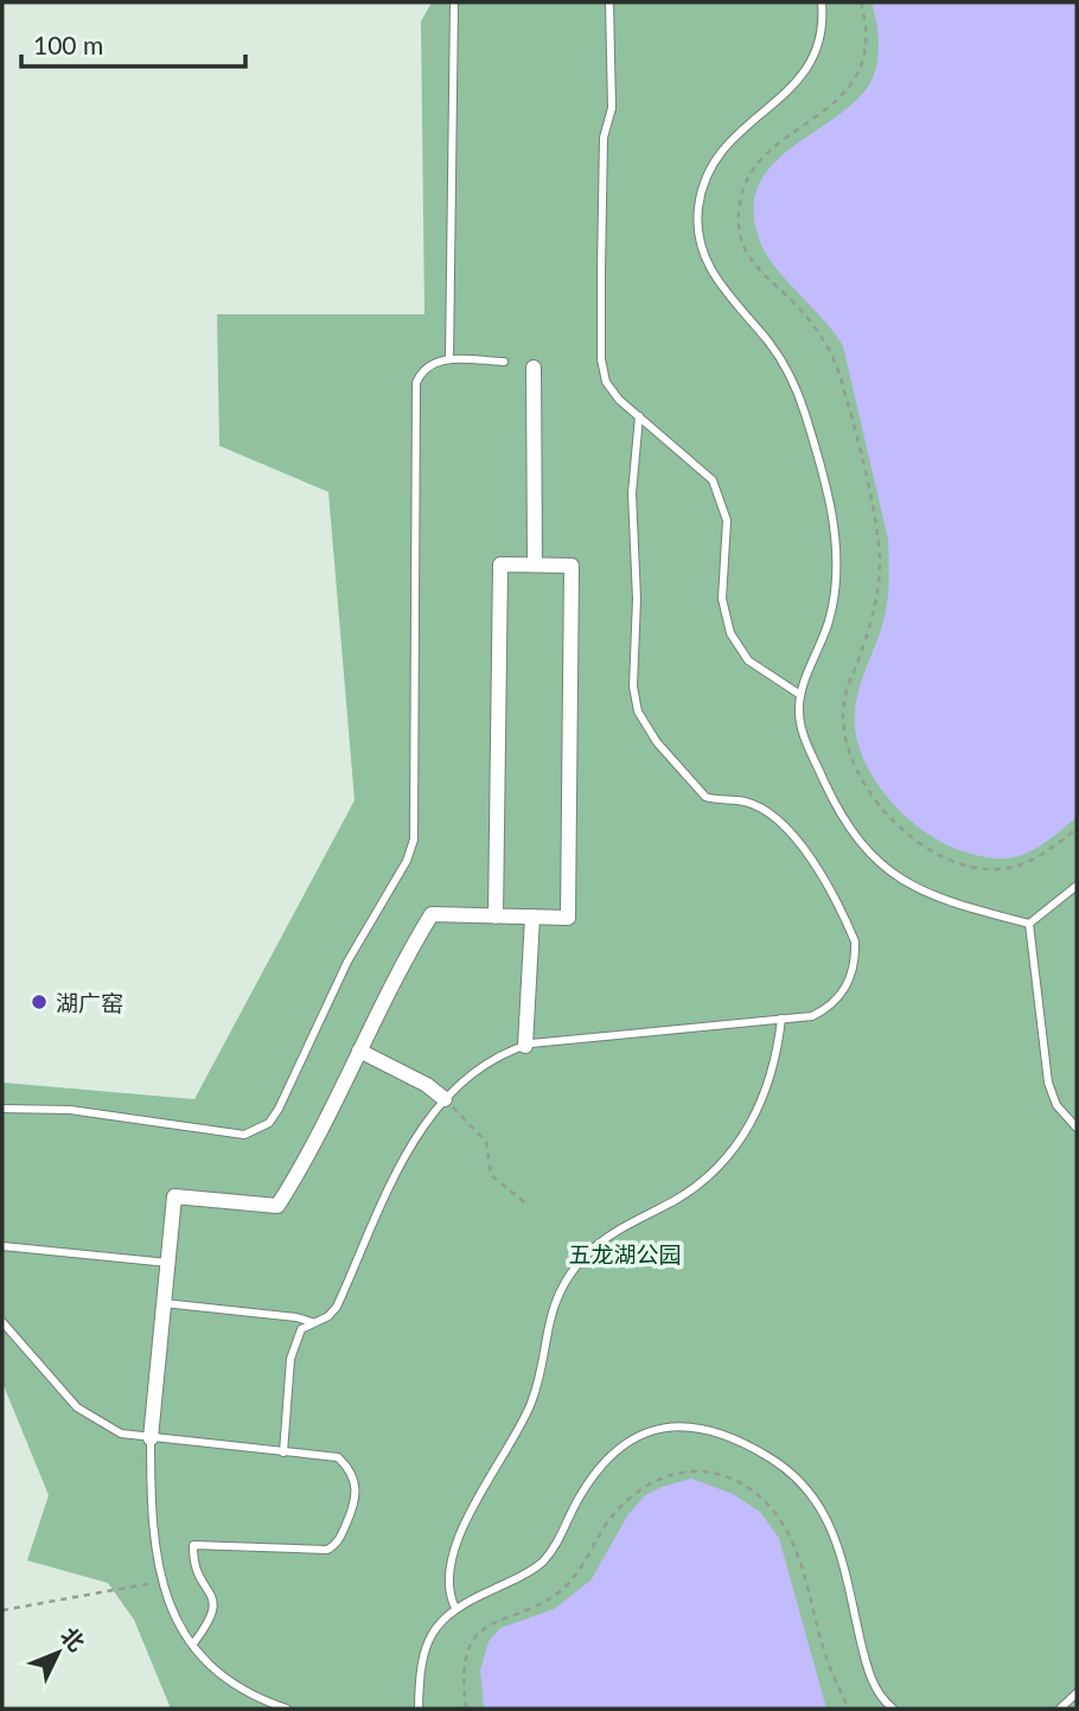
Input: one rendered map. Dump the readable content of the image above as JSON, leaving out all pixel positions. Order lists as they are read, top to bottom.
{
  "parks": ["五龙湖公园"],
  "places": ["湖广窑"],
  "scale_bar": "100 m",
  "north": "top right"
}
